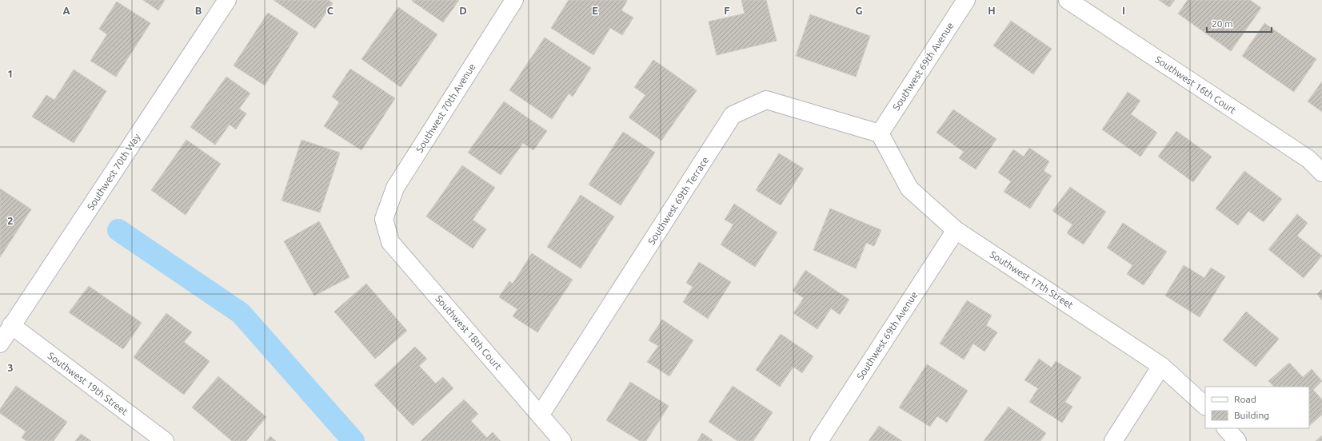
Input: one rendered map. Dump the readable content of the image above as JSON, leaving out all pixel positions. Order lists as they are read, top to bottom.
{
  "streets": {
    "street": [
      "Southwest 69th Avenue",
      "Southwest 16th Court",
      "Southwest 70th Avenue",
      "Southwest 70th Way",
      "Southwest 69th Terrace",
      "Southwest 17th Street",
      "Southwest 18th Court",
      "Southwest 19th Street"
    ]
  },
  "crossings": [
    ["Southwest 69th Avenue", "Southwest 69th Terrace"],
    ["Southwest 69th Avenue", "Southwest 17th Street"],
    ["Southwest 70th Avenue", "Southwest 18th Court"],
    ["Southwest 70th Way", "Southwest 19th Street"],
    ["Southwest 69th Terrace", "Southwest 17th Street"],
    ["Southwest 69th Terrace", "Southwest 18th Court"]
  ],
  "legend": ["Road", "Building"],
  "scale_bar": "20 m",
  "grid": {
    "columns": [
      "A",
      "B",
      "C",
      "D",
      "E",
      "F",
      "G",
      "H",
      "I"
    ],
    "rows": ["1", "2", "3"]
  }
}
